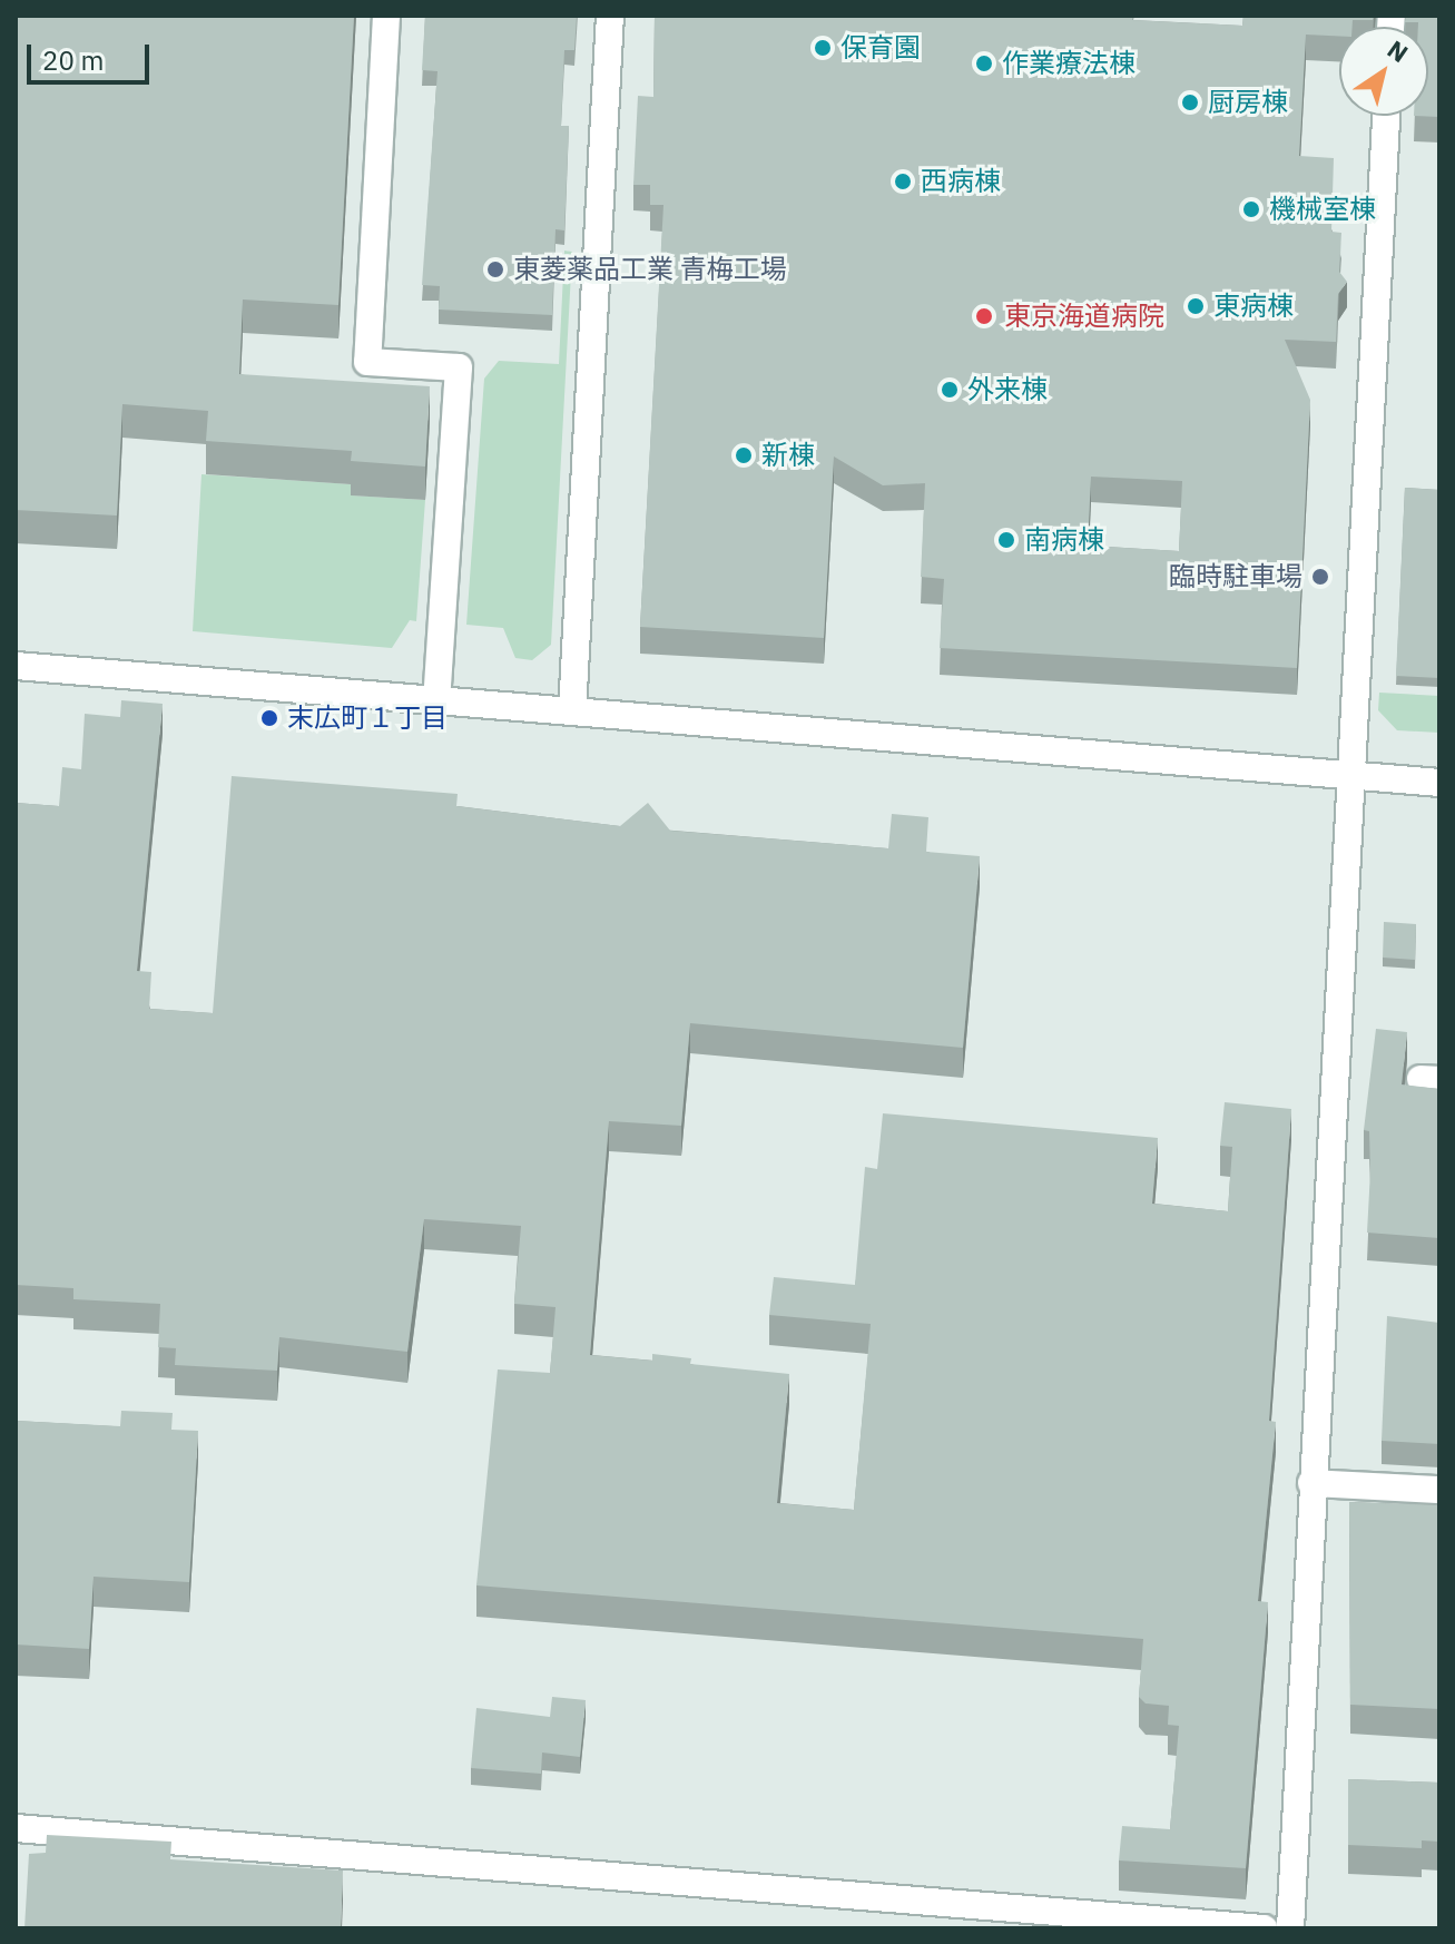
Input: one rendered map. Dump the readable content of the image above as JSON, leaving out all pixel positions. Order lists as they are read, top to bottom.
{
  "places": [
    "保育園",
    "作業療法棟",
    "厨房棟",
    "西病棟",
    "機械室棟",
    "東菱薬品工業 青梅工場",
    "東病棟",
    "東京海道病院",
    "外来棟",
    "新棟",
    "南病棟",
    "臨時駐車場",
    "末広町１丁目"
  ],
  "scale_bar": "20 m",
  "north": "top right"
}
